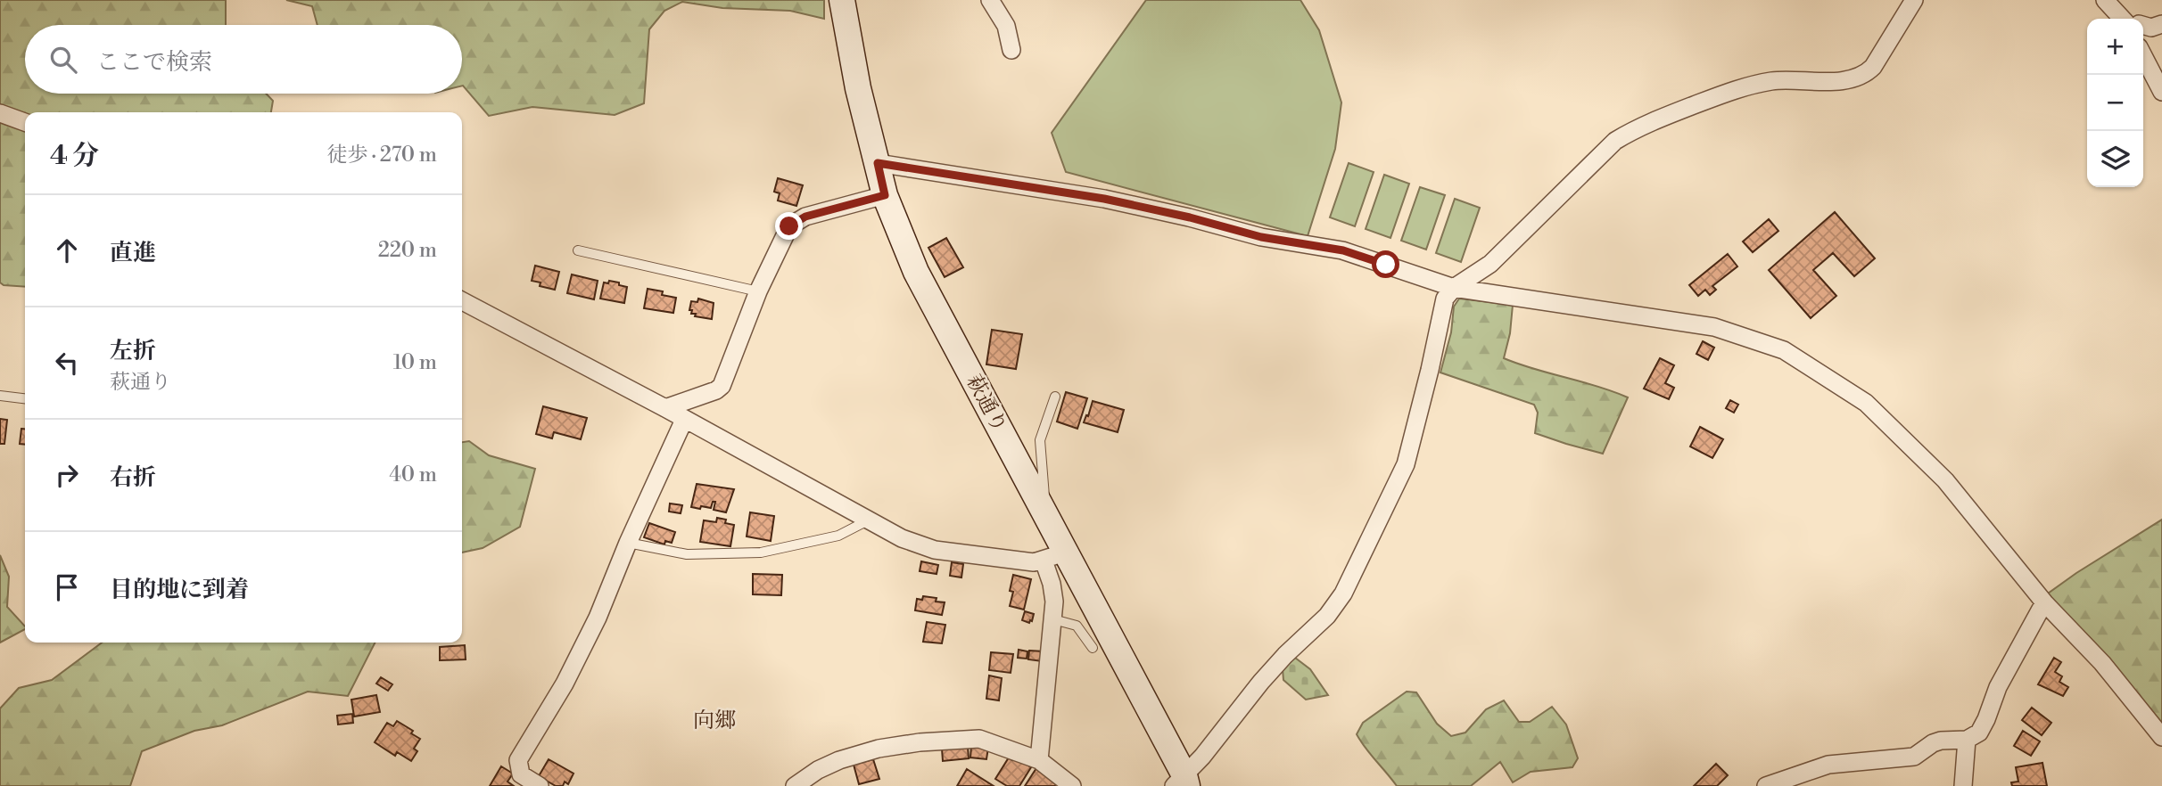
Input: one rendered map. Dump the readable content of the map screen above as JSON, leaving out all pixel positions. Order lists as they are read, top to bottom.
{
  "streets": {
    "street": ["萩通り"]
  },
  "districts": ["向郷"],
  "page": {
    "map_buttons": ["+", "−"],
    "search": "ここで検索",
    "heading": ["4 分", "徒歩 · 270 m"],
    "list": [
      ["直進", "220 m"],
      ["左折", "萩通り", "10 m"],
      ["右折", "40 m"],
      "目的地に到着"
    ]
  }
}
